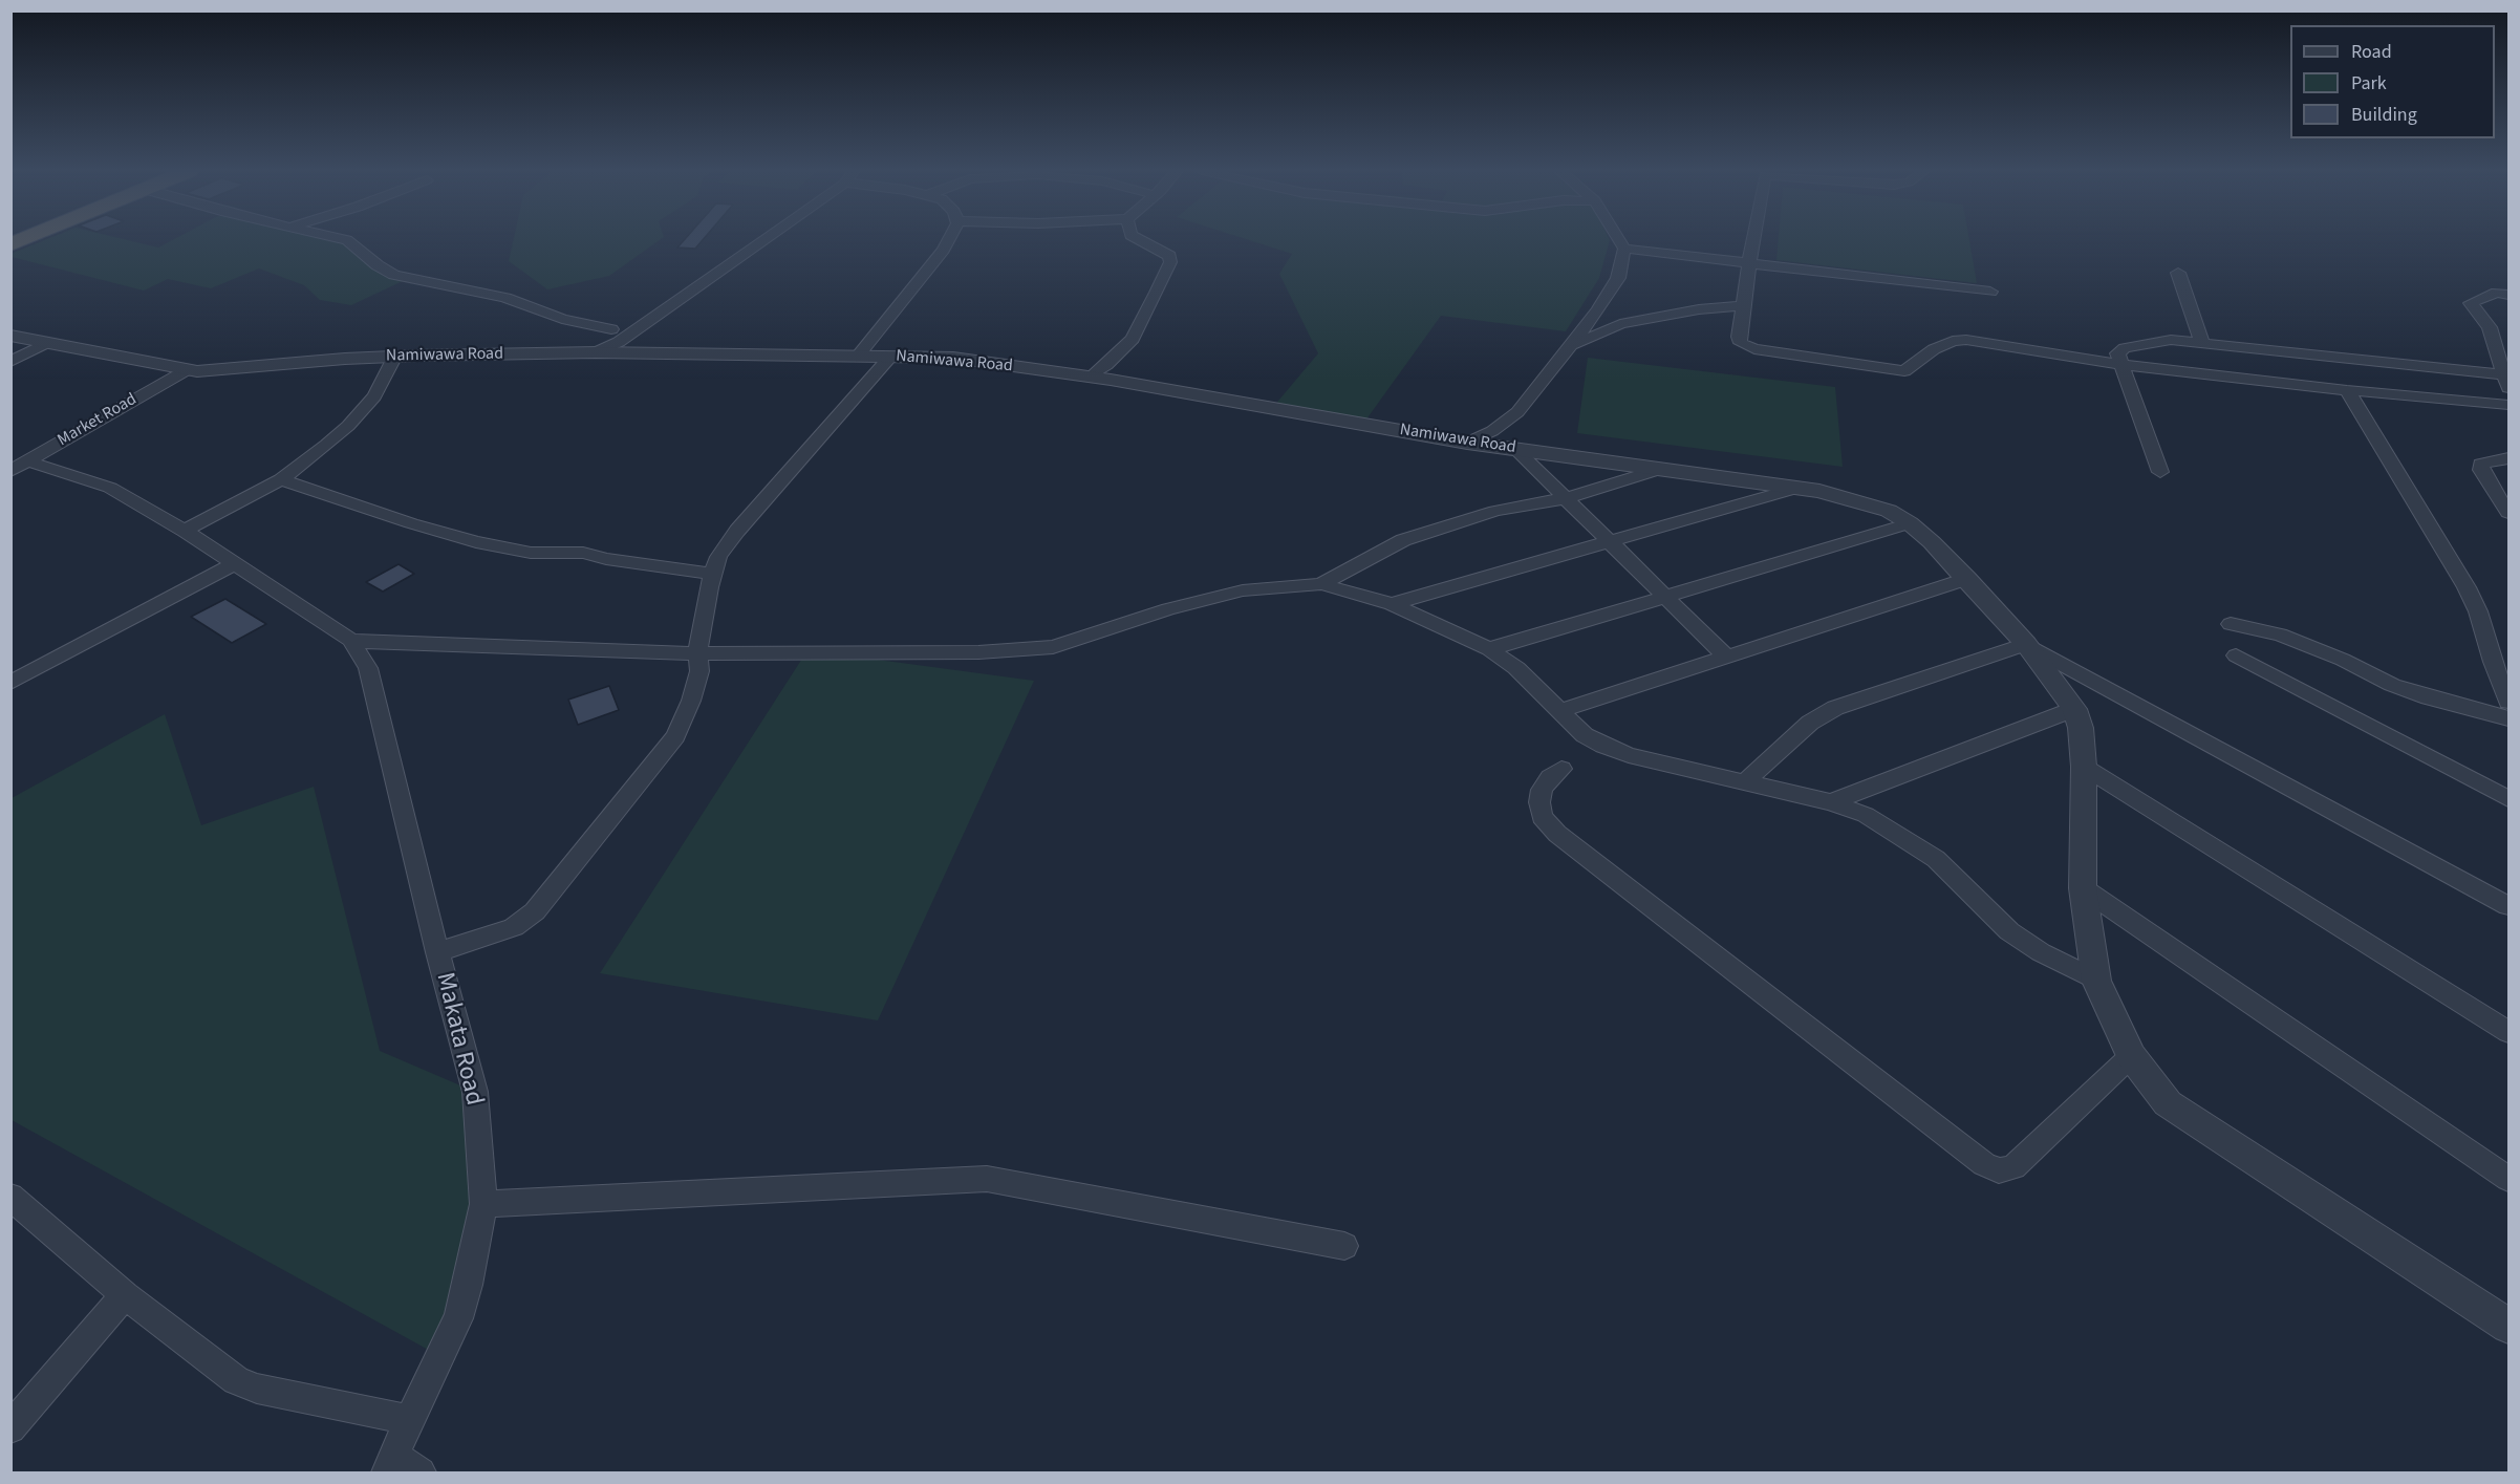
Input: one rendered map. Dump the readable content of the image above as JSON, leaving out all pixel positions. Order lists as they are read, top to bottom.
{
  "streets": {
    "street": ["Namiwawa Road", "Market Road", "Makata Road"]
  },
  "crossings": [
    ["Namiwawa Road", "Market Road"]
  ],
  "legend": ["Road", "Park", "Building"]
}
